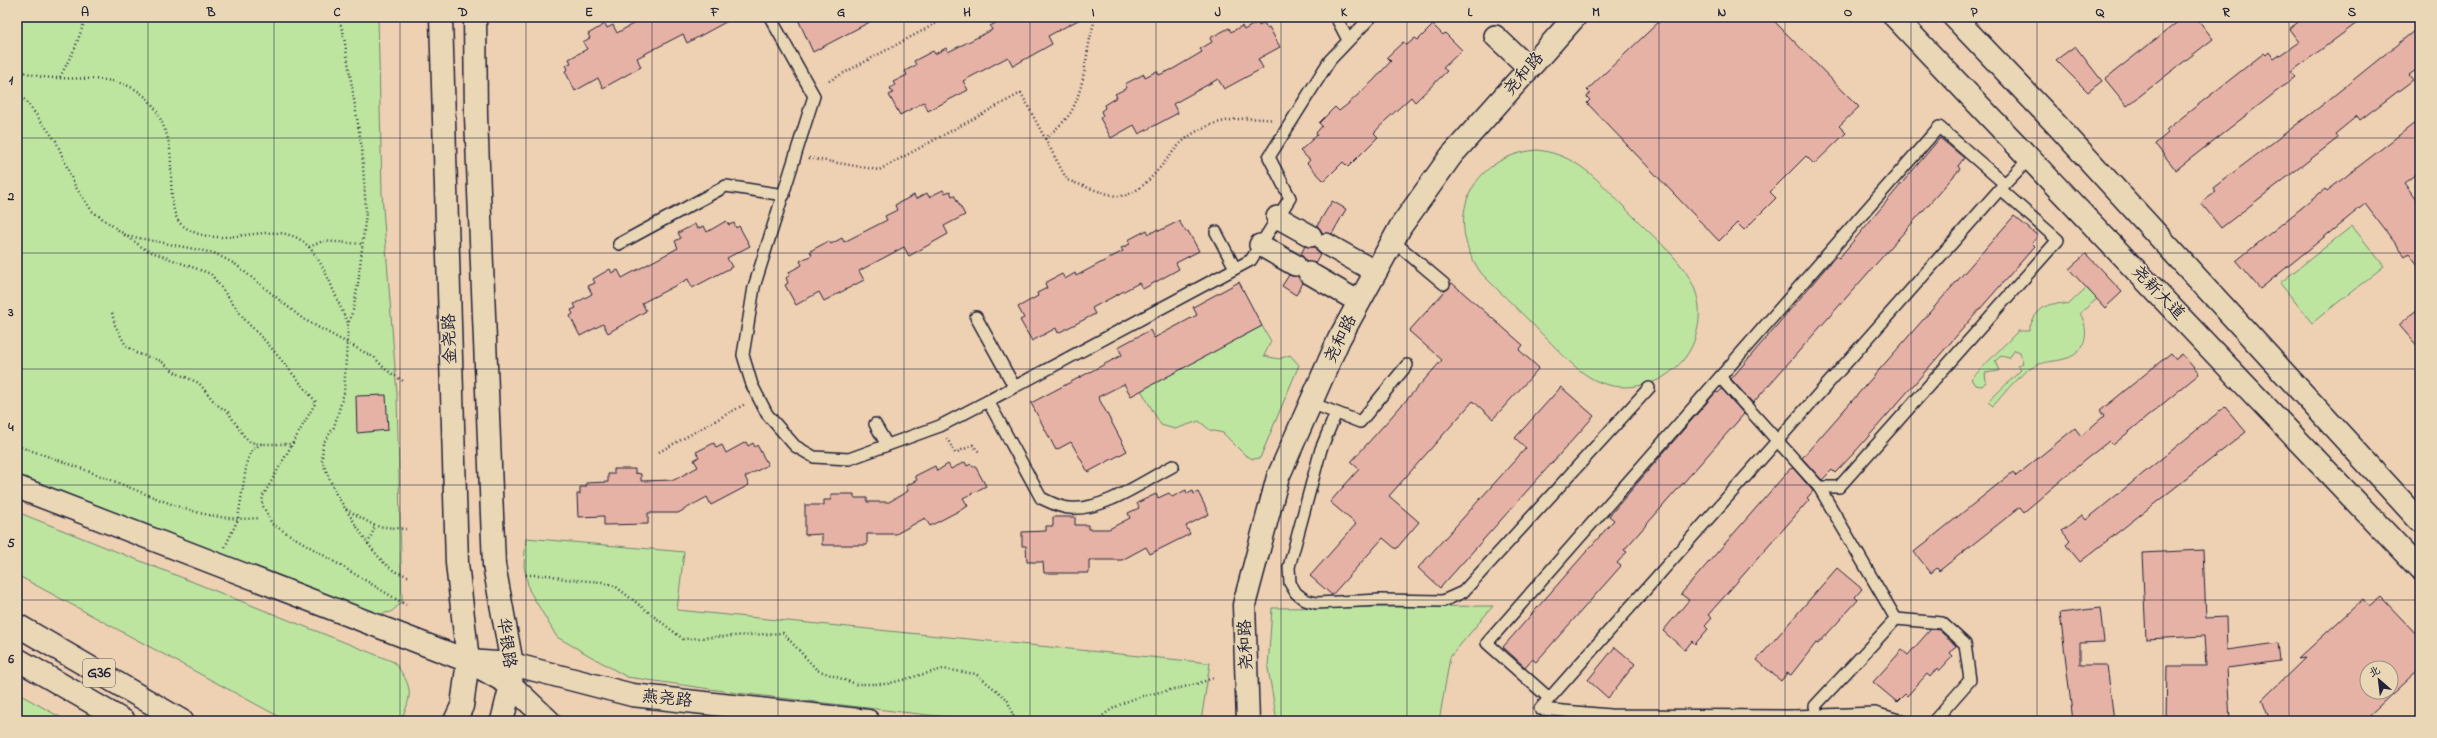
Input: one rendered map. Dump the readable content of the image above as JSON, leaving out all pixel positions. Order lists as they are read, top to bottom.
{
  "streets": {
    "main road": [
      "尧和路",
      "尧新大道",
      "金尧路",
      "华银路",
      "G36",
      "燕尧路"
    ]
  },
  "crossings": [
    ["金尧路", "华银路"],
    ["华银路", "燕尧路"]
  ],
  "north": "top left",
  "grid": {
    "columns": [
      "A",
      "B",
      "C",
      "D",
      "E",
      "F",
      "G",
      "H",
      "I",
      "J",
      "K",
      "L",
      "M",
      "N",
      "O",
      "P",
      "Q",
      "R",
      "S"
    ],
    "rows": [
      "1",
      "2",
      "3",
      "4",
      "5",
      "6"
    ]
  }
}
